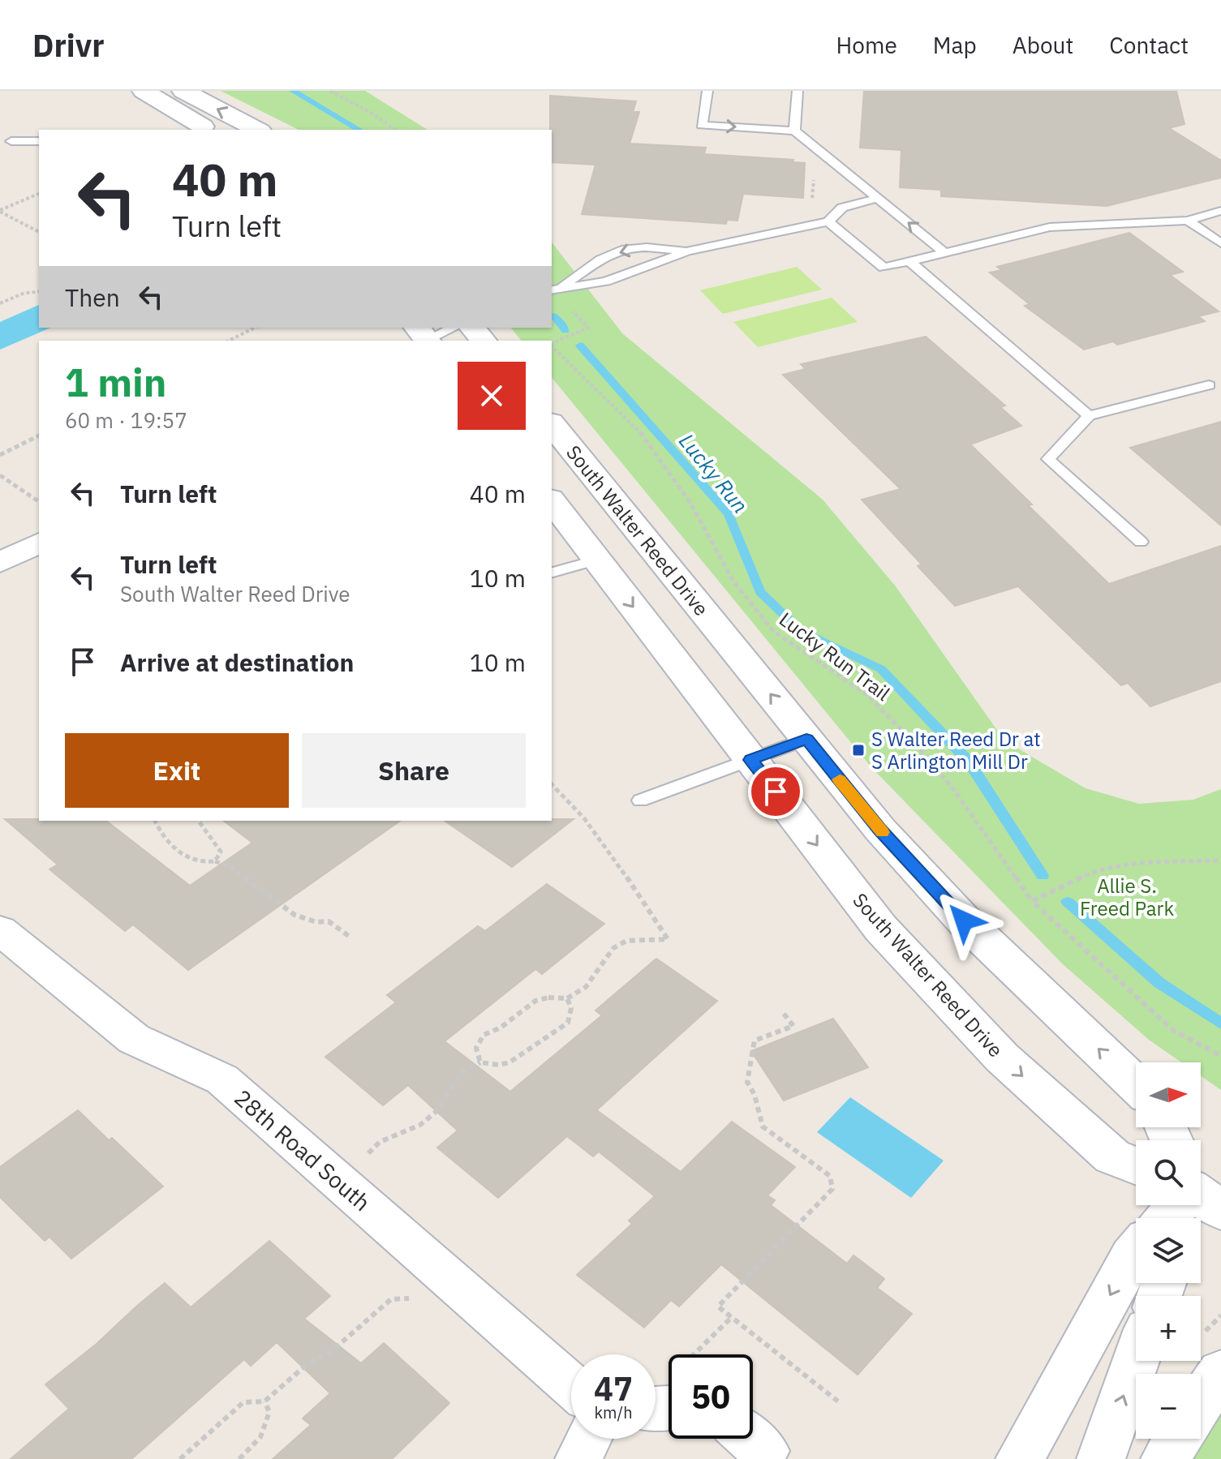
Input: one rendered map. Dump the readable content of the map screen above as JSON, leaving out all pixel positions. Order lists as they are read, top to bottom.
{
  "streets": {
    "main road": ["South Walter Reed Drive"],
    "street": ["28th Road South"],
    "path": ["Lucky Run Trail"]
  },
  "water": ["Lucky Run"],
  "parks": ["Allie S. Freed Park"],
  "places": {
    "transit": ["S Walter Reed Dr at S Arlington Mill Dr"]
  },
  "north": "right",
  "page": {
    "header": "Drivr",
    "nav": [
      "Home",
      "Map",
      "About",
      "Contact"
    ],
    "turn": ["40 m", "Turn left"],
    "then": "Then",
    "heading": ["1 min", "60 m · 19:57"],
    "list": [
      {
        "name": "Turn left",
        "value": "40 m"
      },
      {
        "name": "Turn left",
        "note": "South Walter Reed Drive",
        "value": "10 m"
      },
      {
        "name": "Arrive at destination",
        "value": "10 m"
      }
    ],
    "buttons": ["Exit", "Share"],
    "map_buttons": ["+", "−"],
    "speed": "47 km/h",
    "limit": "50"
  }
}
